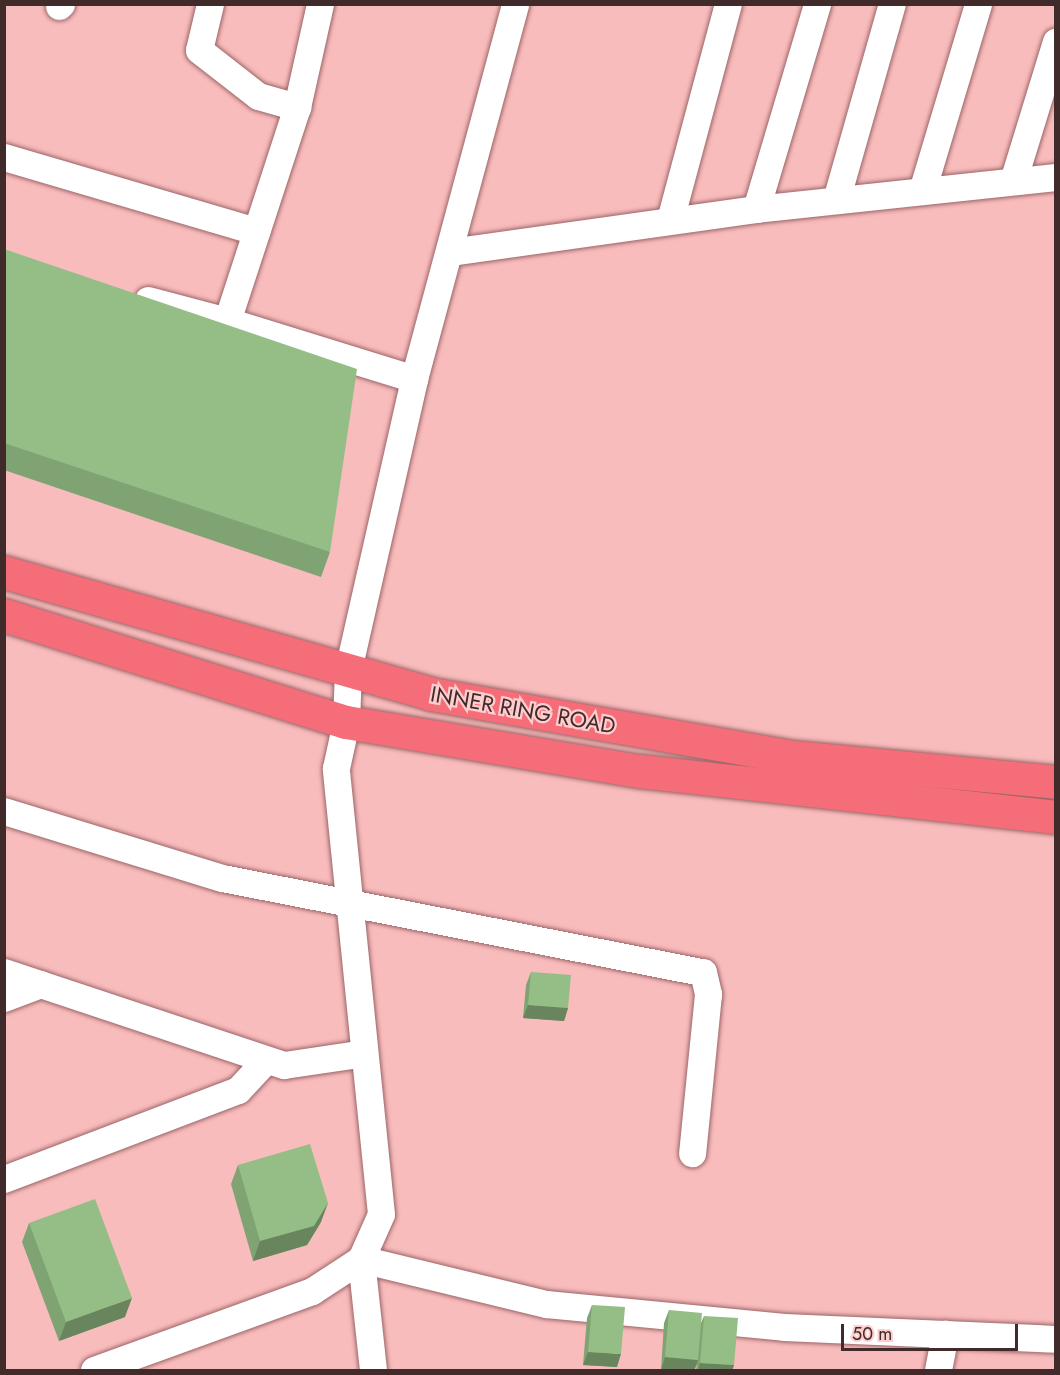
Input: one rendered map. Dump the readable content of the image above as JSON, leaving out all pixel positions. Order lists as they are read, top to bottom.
{
  "streets": {
    "highway": ["INNER RING ROAD"]
  },
  "scale_bar": "50 m"
}
